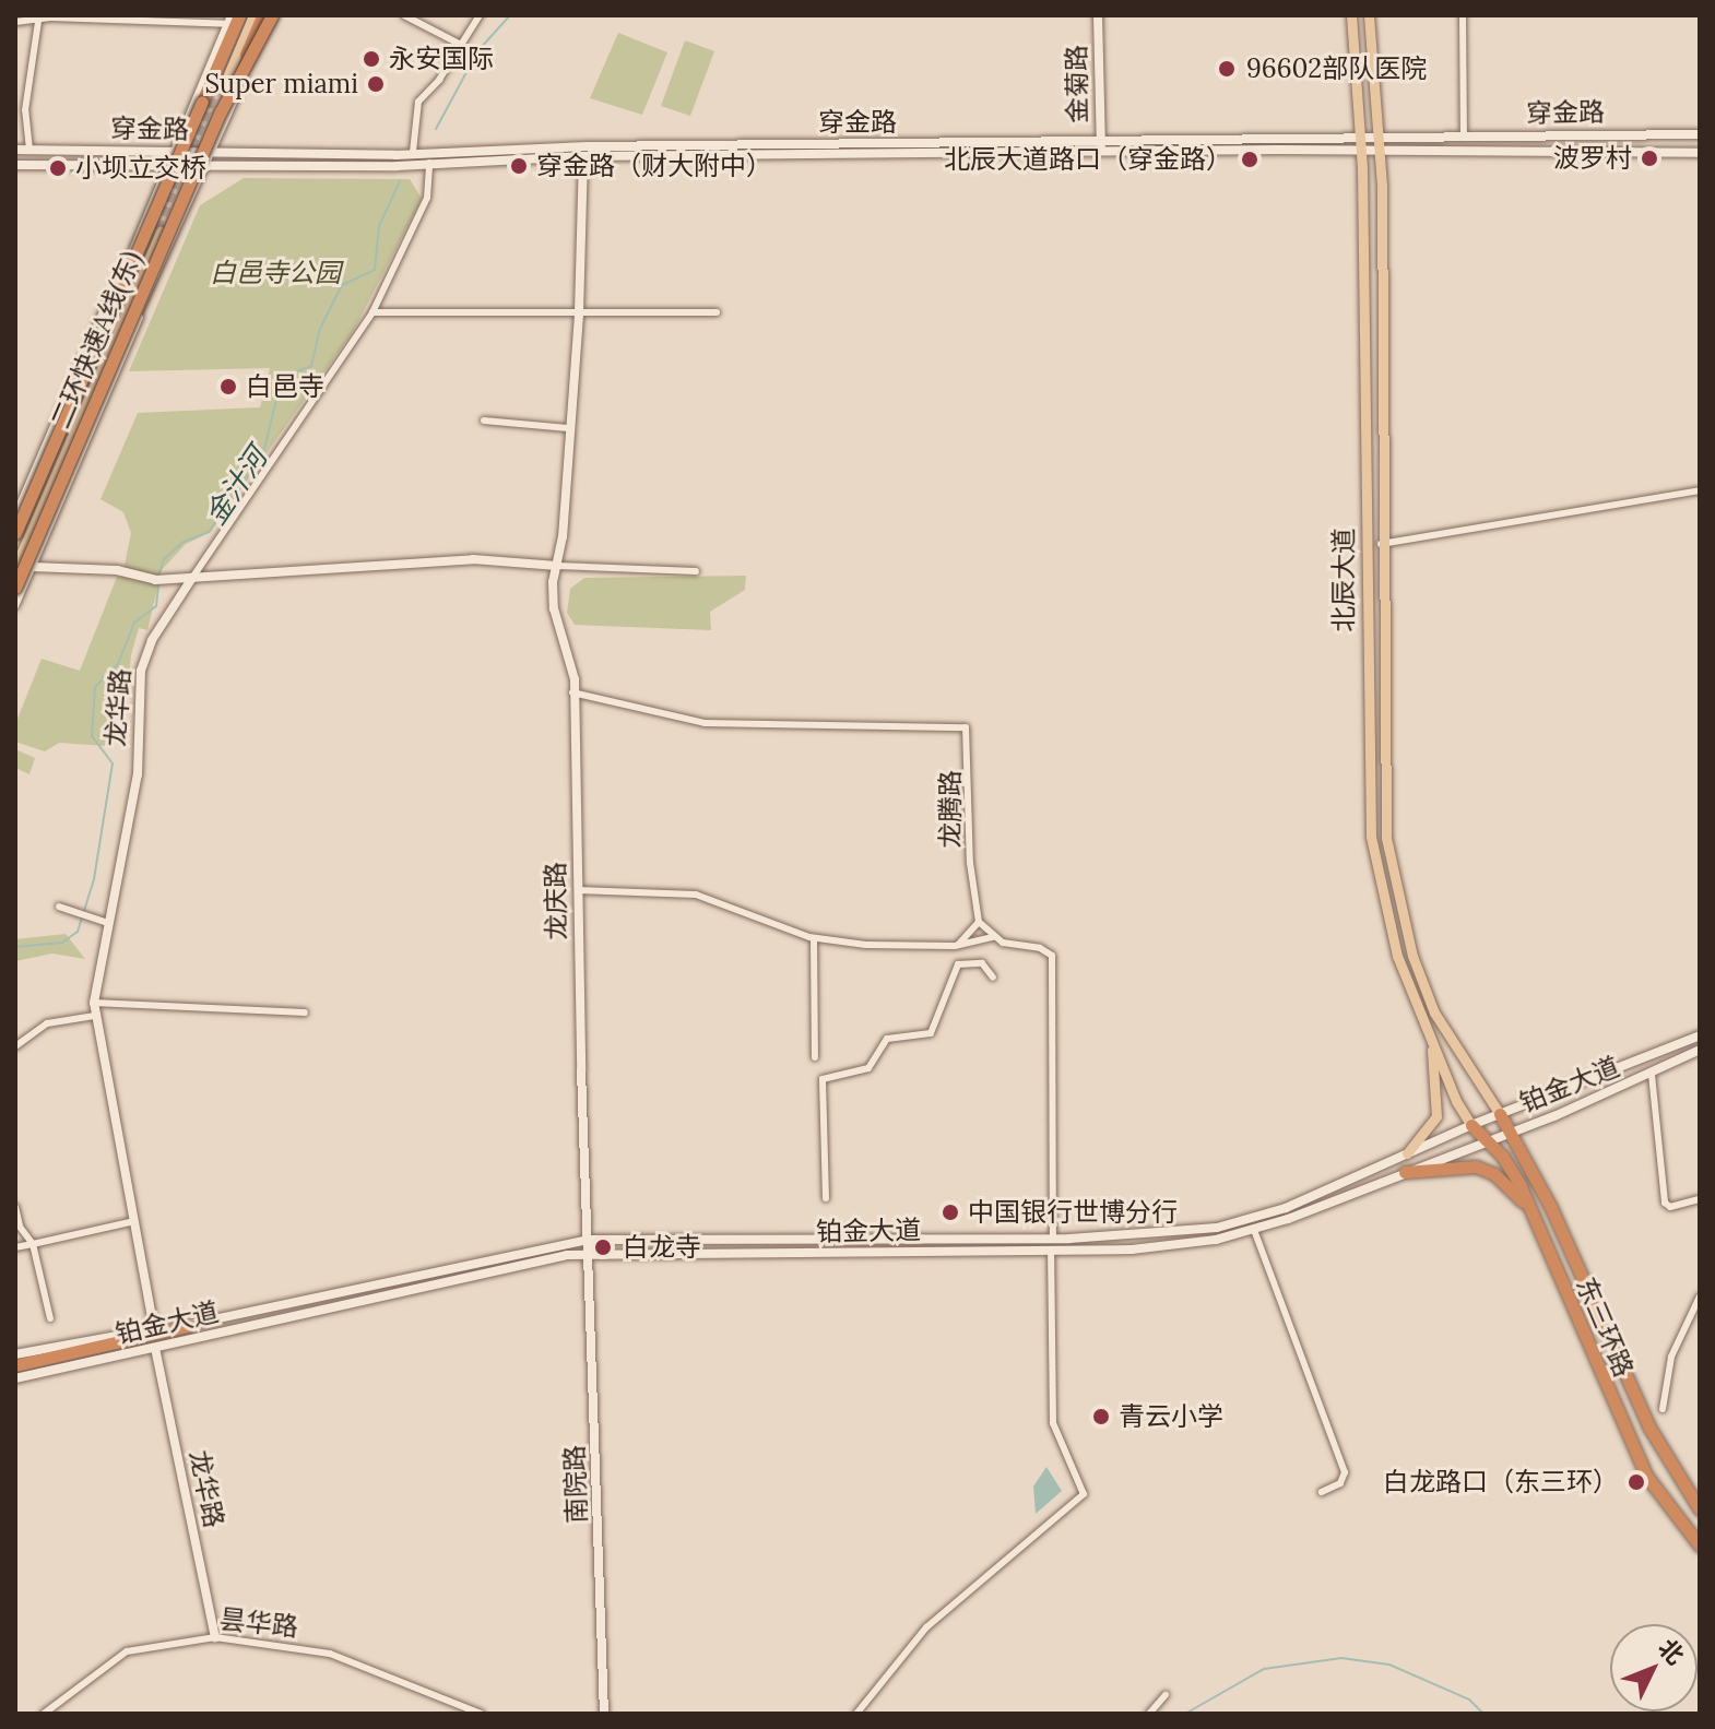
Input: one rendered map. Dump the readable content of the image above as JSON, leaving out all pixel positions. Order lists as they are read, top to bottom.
{
  "streets": {
    "highway": ["二环快速A线(东)", "东三环路"],
    "main road": [
      "金菊路",
      "穿金路",
      "北辰大道",
      "龙华路",
      "龙庆路",
      "铂金大道",
      "南院路"
    ],
    "street": ["龙腾路", "昙华路"]
  },
  "crossings": [
    ["金菊路", "穿金路"],
    ["穿金路", "北辰大道"],
    ["穿金路", "龙华路"],
    ["穿金路", "龙庆路"],
    ["北辰大道", "铂金大道"],
    ["北辰大道", "东三环路"],
    ["龙华路", "铂金大道"],
    ["龙华路", "昙华路"],
    ["龙腾路", "龙庆路"],
    ["龙庆路", "铂金大道"],
    ["龙庆路", "南院路"],
    ["铂金大道", "东三环路"],
    ["铂金大道", "南院路"]
  ],
  "water": ["金汁河"],
  "parks": ["白邑寺公园"],
  "places": [
    "永安国际",
    "96602部队医院",
    "Super miami",
    "波罗村",
    "北辰大道路口（穿金路）",
    "穿金路（财大附中）",
    "小坝立交桥",
    "白邑寺",
    "中国银行世博分行",
    "白龙寺",
    "青云小学",
    "白龙路口（东三环）"
  ],
  "north": "top right"
}
